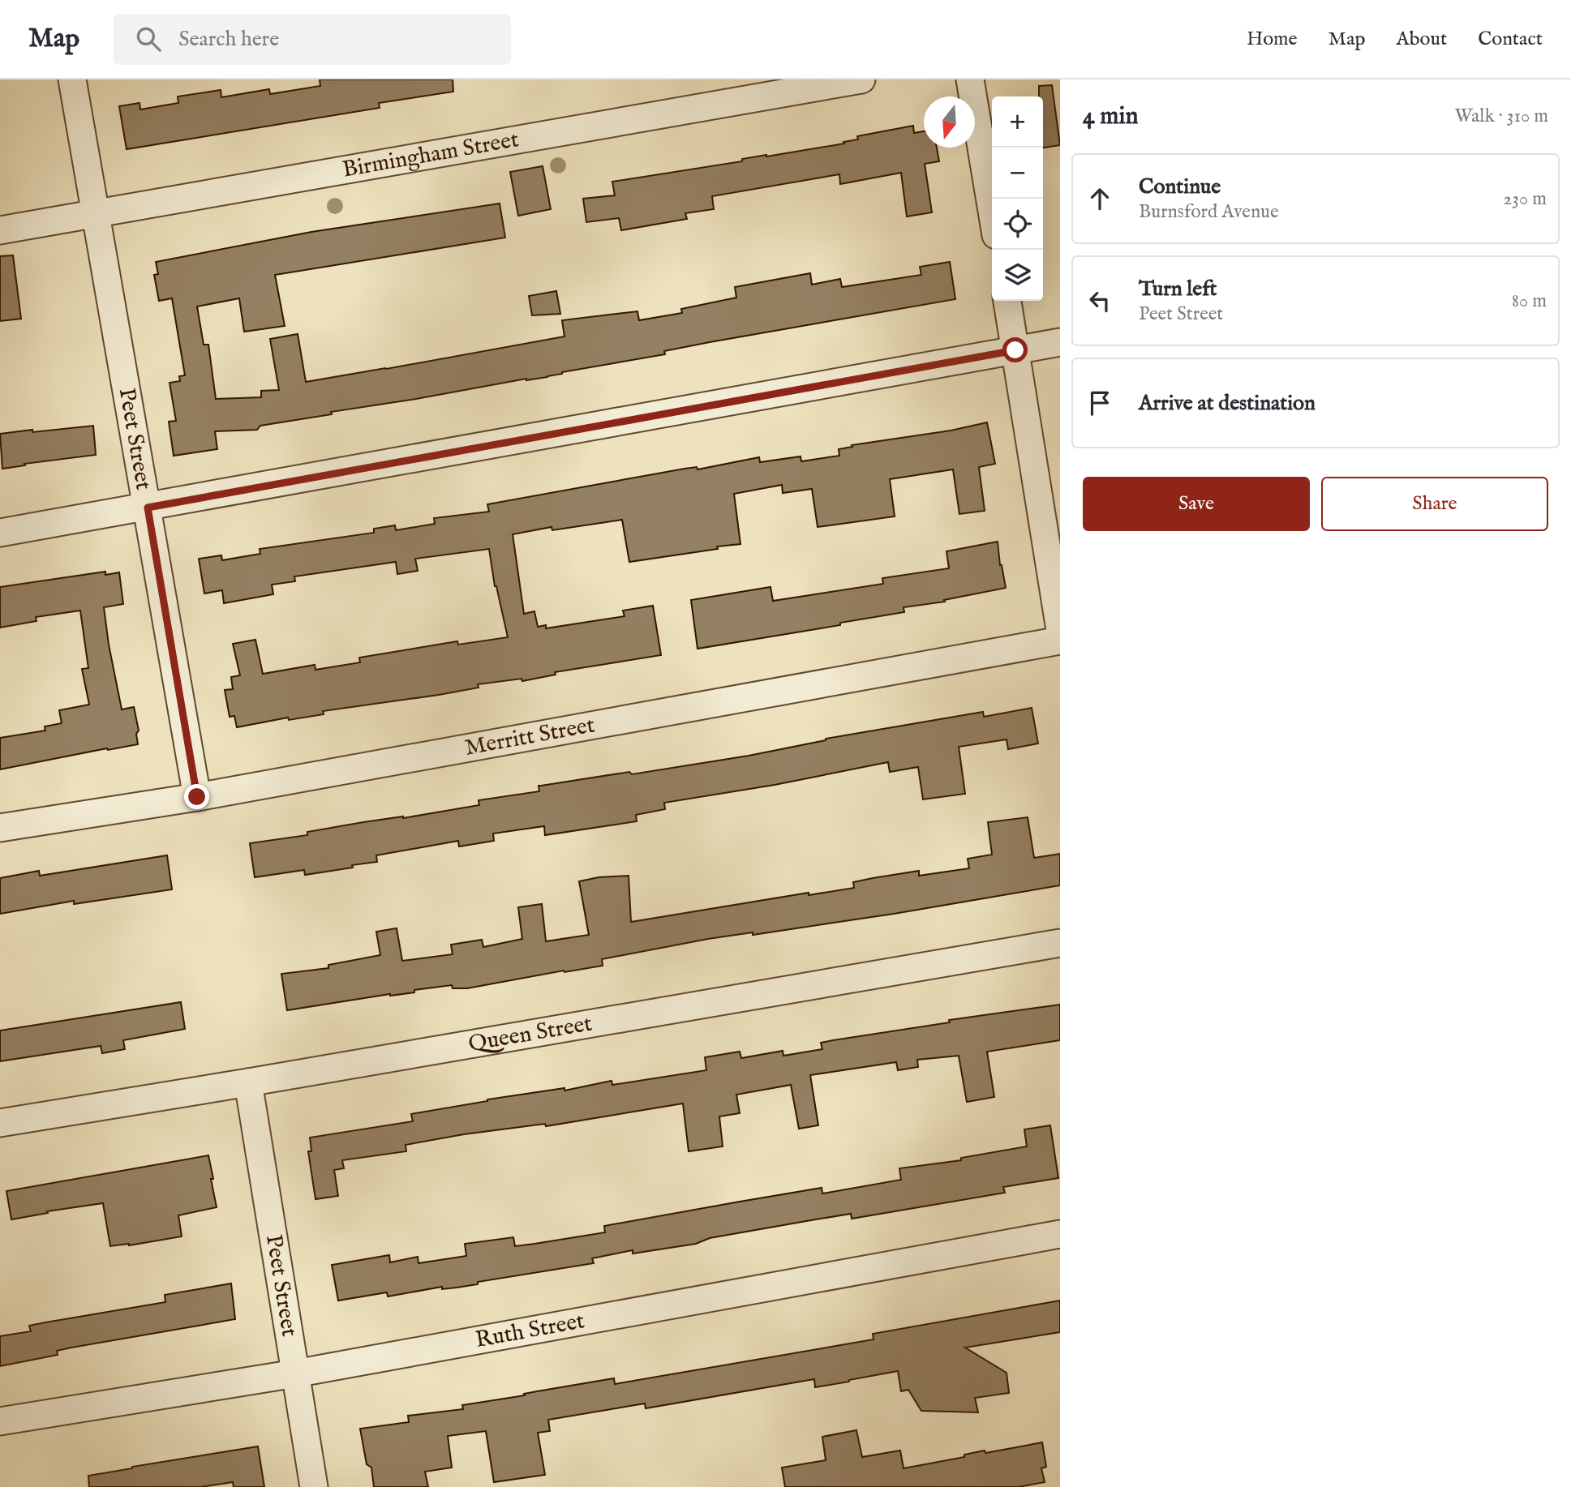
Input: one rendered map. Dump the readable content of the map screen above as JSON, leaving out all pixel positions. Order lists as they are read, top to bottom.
{
  "streets": {
    "street": [
      "Birmingham Street",
      "Peet Street",
      "Merritt Street",
      "Queen Street",
      "Ruth Street"
    ]
  },
  "crossings": [
    ["Birmingham Street", "Peet Street"],
    ["Peet Street", "Merritt Street"],
    ["Peet Street", "Queen Street"],
    ["Peet Street", "Ruth Street"]
  ],
  "north": "bottom",
  "page": {
    "header": "Map",
    "search": "Search here",
    "nav": [
      "Home",
      "Map",
      "About",
      "Contact"
    ],
    "heading": ["4 min", "Walk · 310 m"],
    "map_buttons": ["+", "−"],
    "list": [
      ["Continue", "Burnsford Avenue", "230 m"],
      ["Turn left", "Peet Street", "80 m"],
      "Arrive at destination"
    ],
    "buttons": ["Save", "Share"]
  }
}
